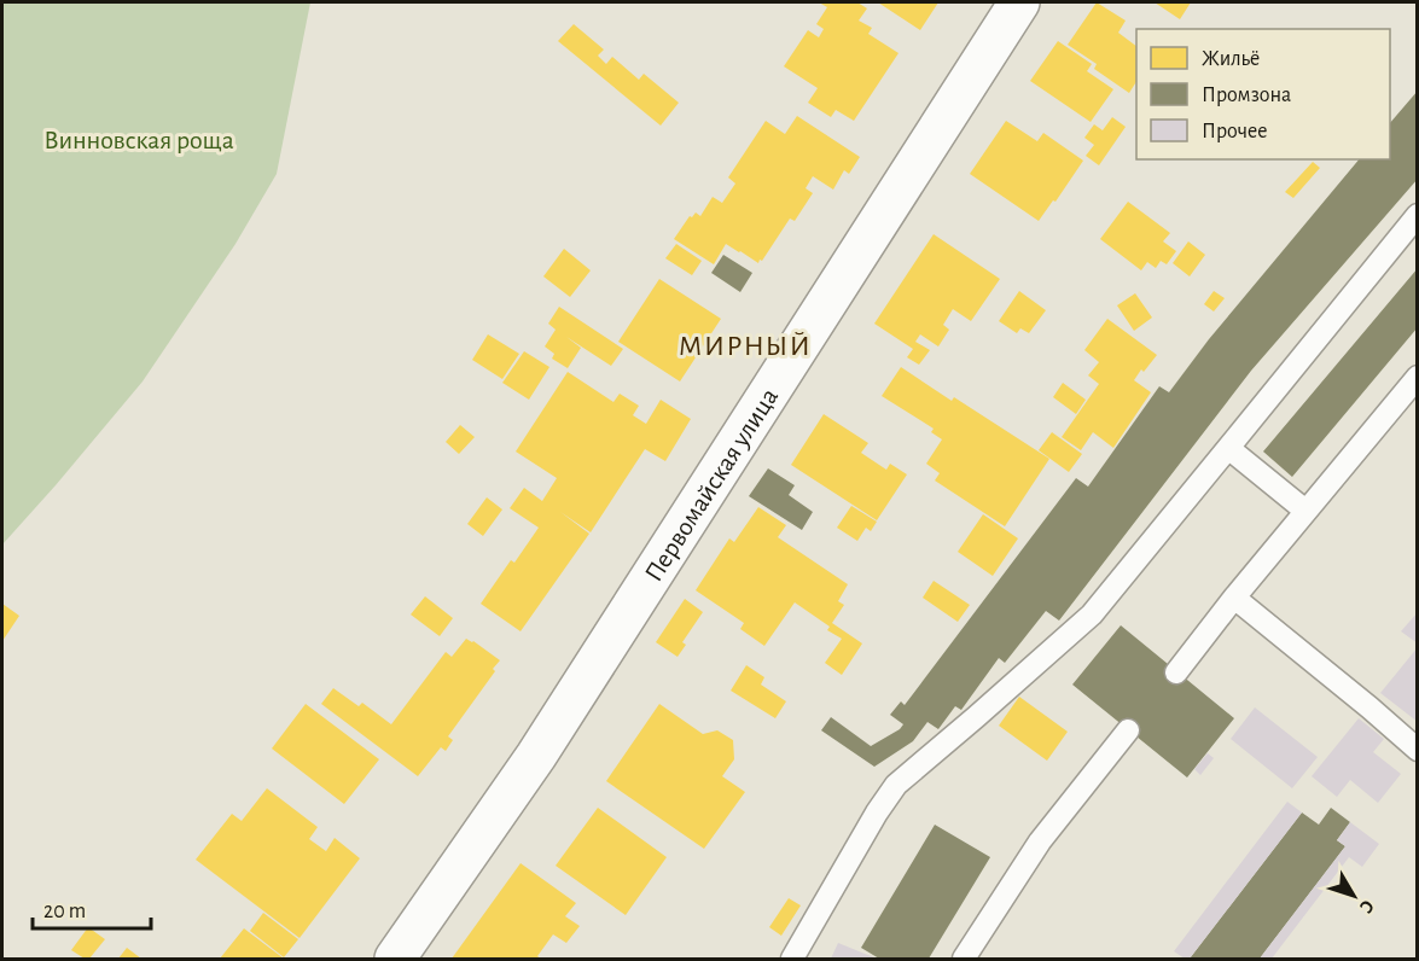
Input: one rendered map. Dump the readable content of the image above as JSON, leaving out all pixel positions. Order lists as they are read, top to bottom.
{
  "streets": {
    "street": ["Первомайская улица"]
  },
  "districts": ["МИРНЫЙ"],
  "parks": ["Винновская роща"],
  "legend": ["Жильё", "Промзона", "Прочее"],
  "scale_bar": "20 m",
  "north": "bottom right"
}
